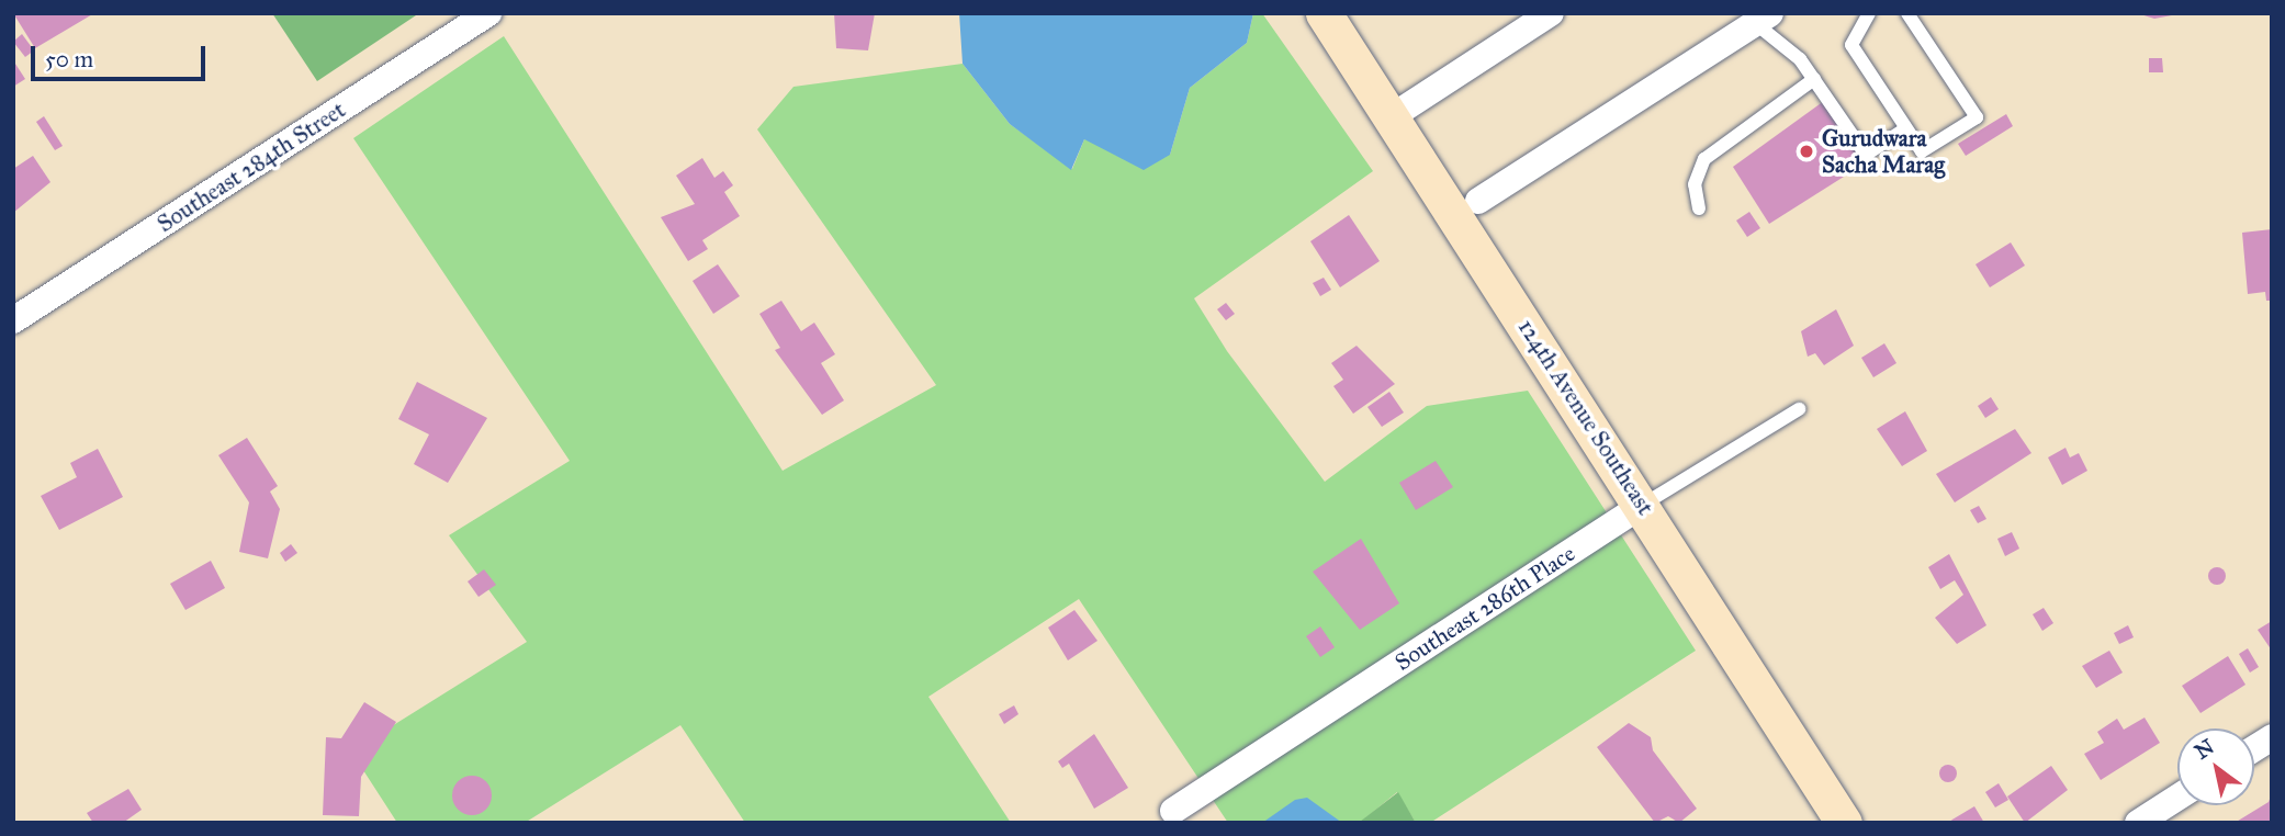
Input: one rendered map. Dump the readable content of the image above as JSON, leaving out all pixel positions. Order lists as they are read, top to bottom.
{
  "streets": {
    "street": ["Southeast 284th Street", "124th Avenue Southeast", "Southeast 286th Place"]
  },
  "crossings": [
    ["124th Avenue Southeast", "Southeast 286th Place"]
  ],
  "places": ["Gurudwara Sacha Marag"],
  "scale_bar": "50 m",
  "north": "top left"
}
